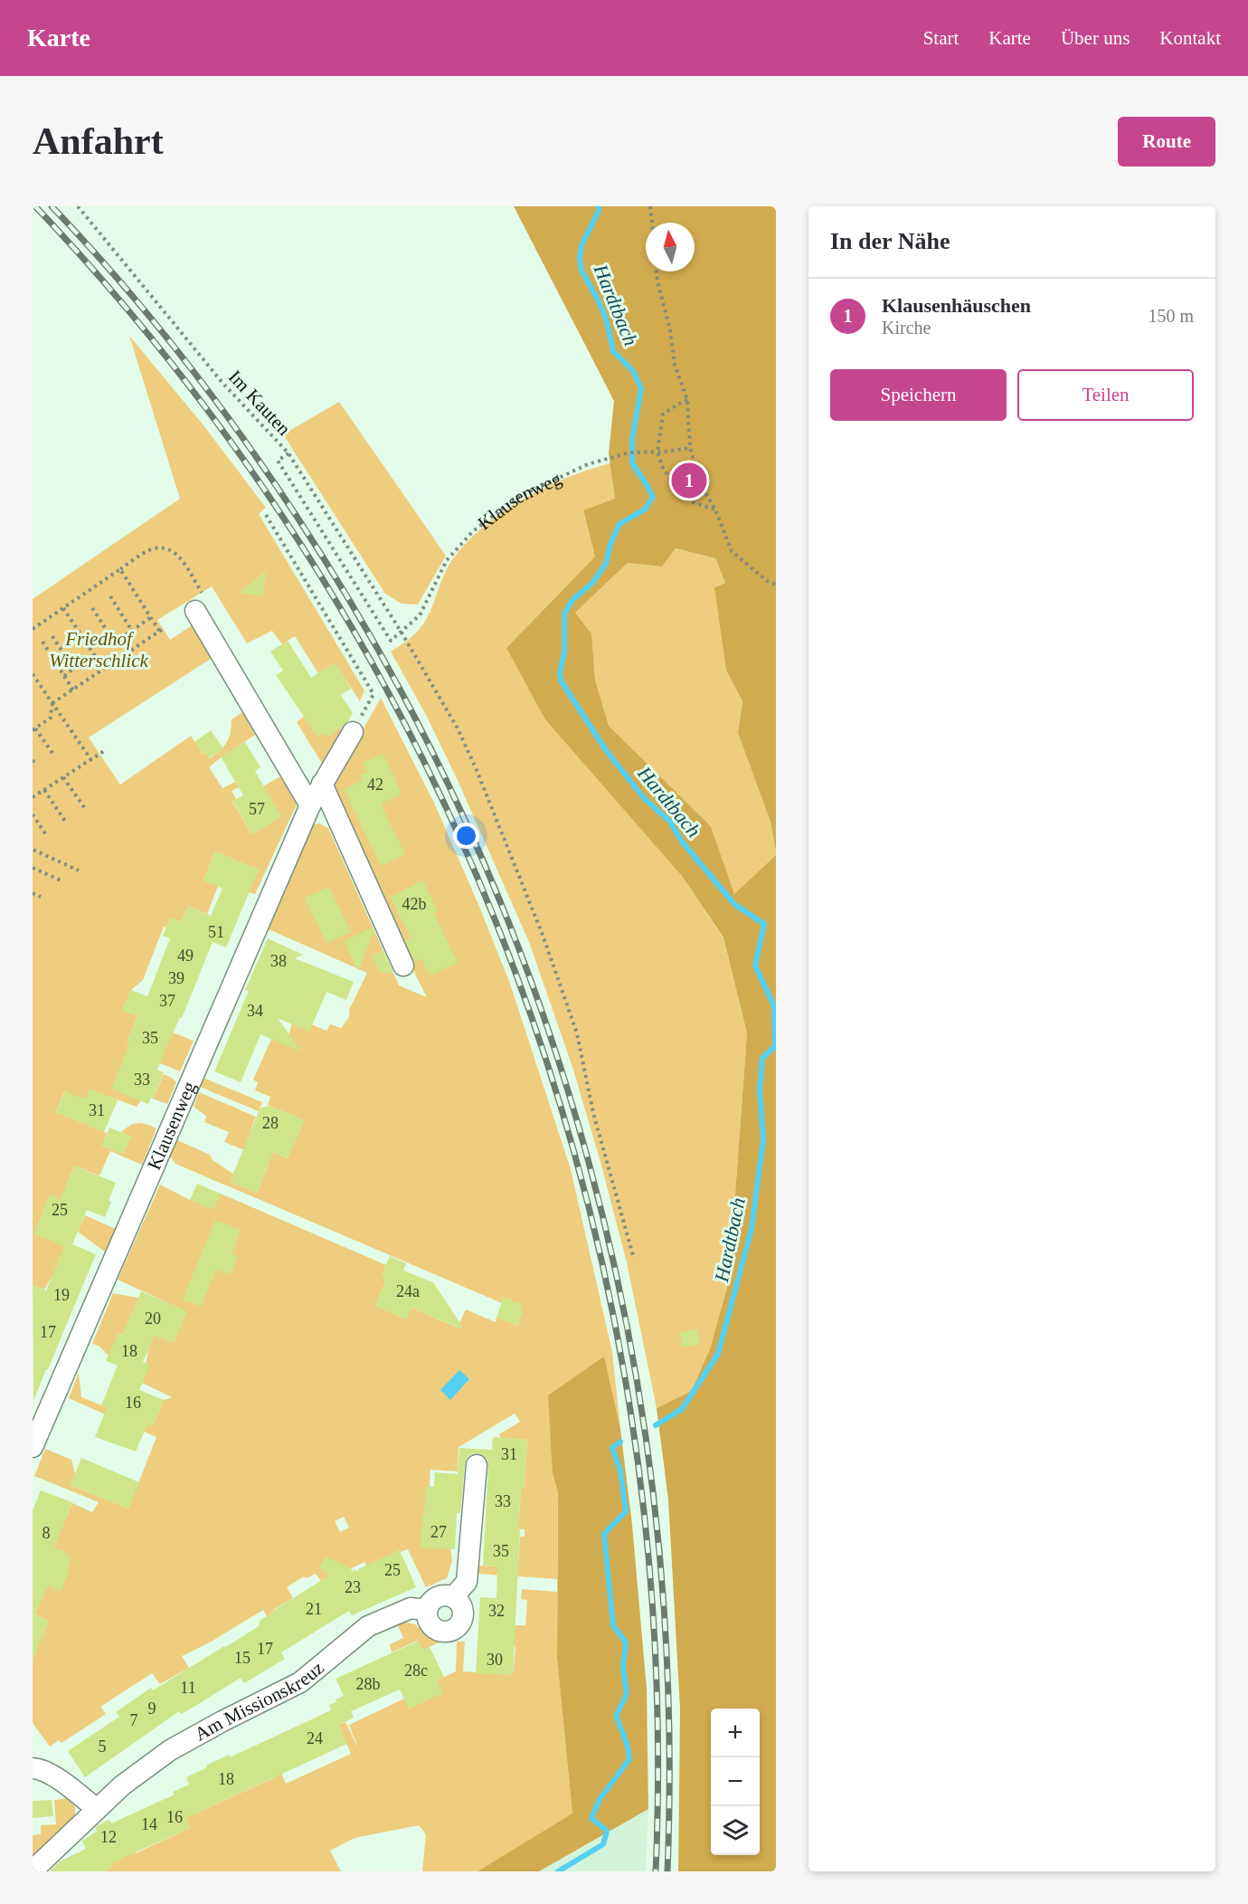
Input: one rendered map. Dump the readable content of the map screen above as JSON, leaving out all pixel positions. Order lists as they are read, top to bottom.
{
  "streets": {
    "street": ["Klausenweg", "Am Missionskreuz"],
    "path": ["Im Kauten"]
  },
  "crossings": [
    ["Im Kauten", "Klausenweg"]
  ],
  "water": ["Hardtbach"],
  "parks": ["Friedhof Witterschlick"],
  "house_numbers": [
    "42",
    "57",
    "42b",
    "51",
    "49",
    "38",
    "39",
    "37",
    "34",
    "35",
    "33",
    "31",
    "28",
    "25",
    "24a",
    "19",
    "20",
    "17",
    "18",
    "16",
    "31",
    "33",
    "27",
    "8",
    "35",
    "25",
    "23",
    "21",
    "32",
    "17",
    "15",
    "30",
    "28c",
    "28b",
    "11",
    "9",
    "7",
    "24",
    "5",
    "18",
    "16",
    "14",
    "12"
  ],
  "north": "top",
  "page": {
    "header": "Karte",
    "nav": [
      "Start",
      "Karte",
      "Über uns",
      "Kontakt"
    ],
    "buttons": [
      "Route",
      ["Speichern", "Teilen"]
    ],
    "title": "Anfahrt",
    "heading": "In der Nähe",
    "list": [
      {
        "mark": "1",
        "name": "Klausenhäuschen",
        "note": "Kirche",
        "value": "150 m"
      }
    ],
    "pins": "1",
    "map_buttons": ["+", "−"]
  }
}
